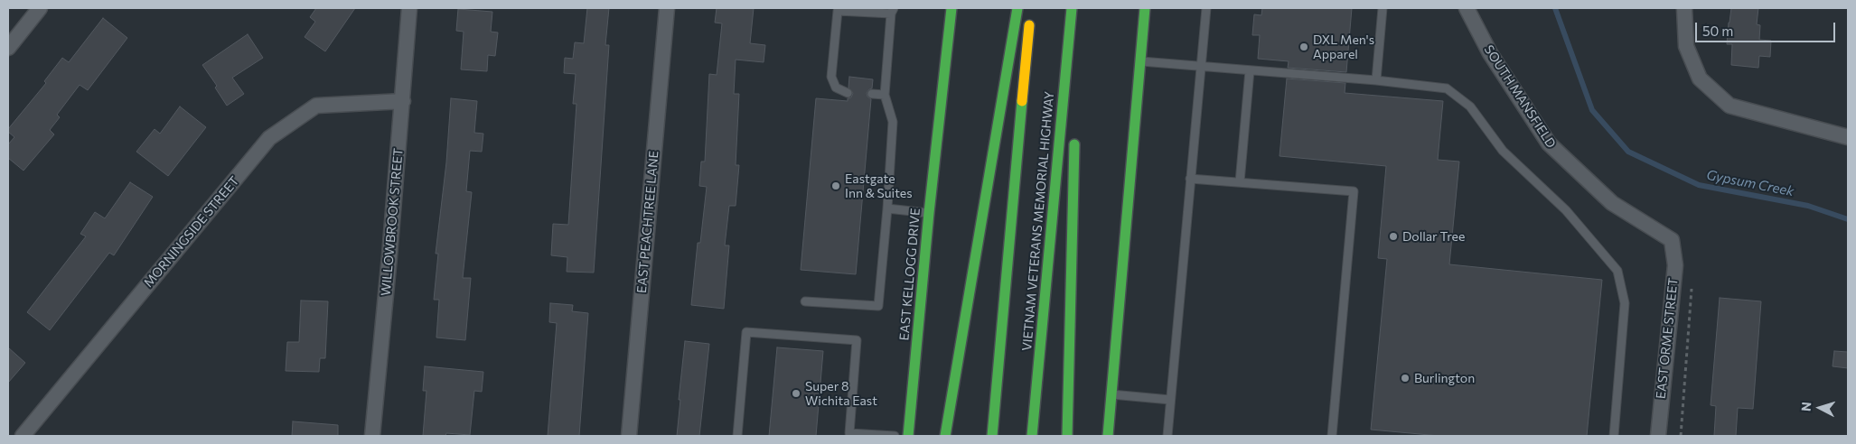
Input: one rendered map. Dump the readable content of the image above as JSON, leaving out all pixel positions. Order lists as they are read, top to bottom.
{
  "streets": {
    "main road": ["VIETNAM VETERANS MEMORIAL HIGHWAY", "EAST KELLOGG DRIVE"],
    "street": [
      "SOUTH MANSFIELD",
      "WILLOWBROOK STREET",
      "EAST PEACHTREE LANE",
      "MORNINGSIDE STREET",
      "EAST ORME STREET"
    ]
  },
  "crossings": [
    ["SOUTH MANSFIELD", "EAST ORME STREET"],
    ["WILLOWBROOK STREET", "MORNINGSIDE STREET"]
  ],
  "water": ["Gypsum Creek"],
  "places": [
    "DXL Men's Apparel",
    "Eastgate Inn & Suites",
    "Dollar Tree",
    "Burlington",
    "Super 8 Wichita East"
  ],
  "scale_bar": "50 m",
  "north": "left"
}
